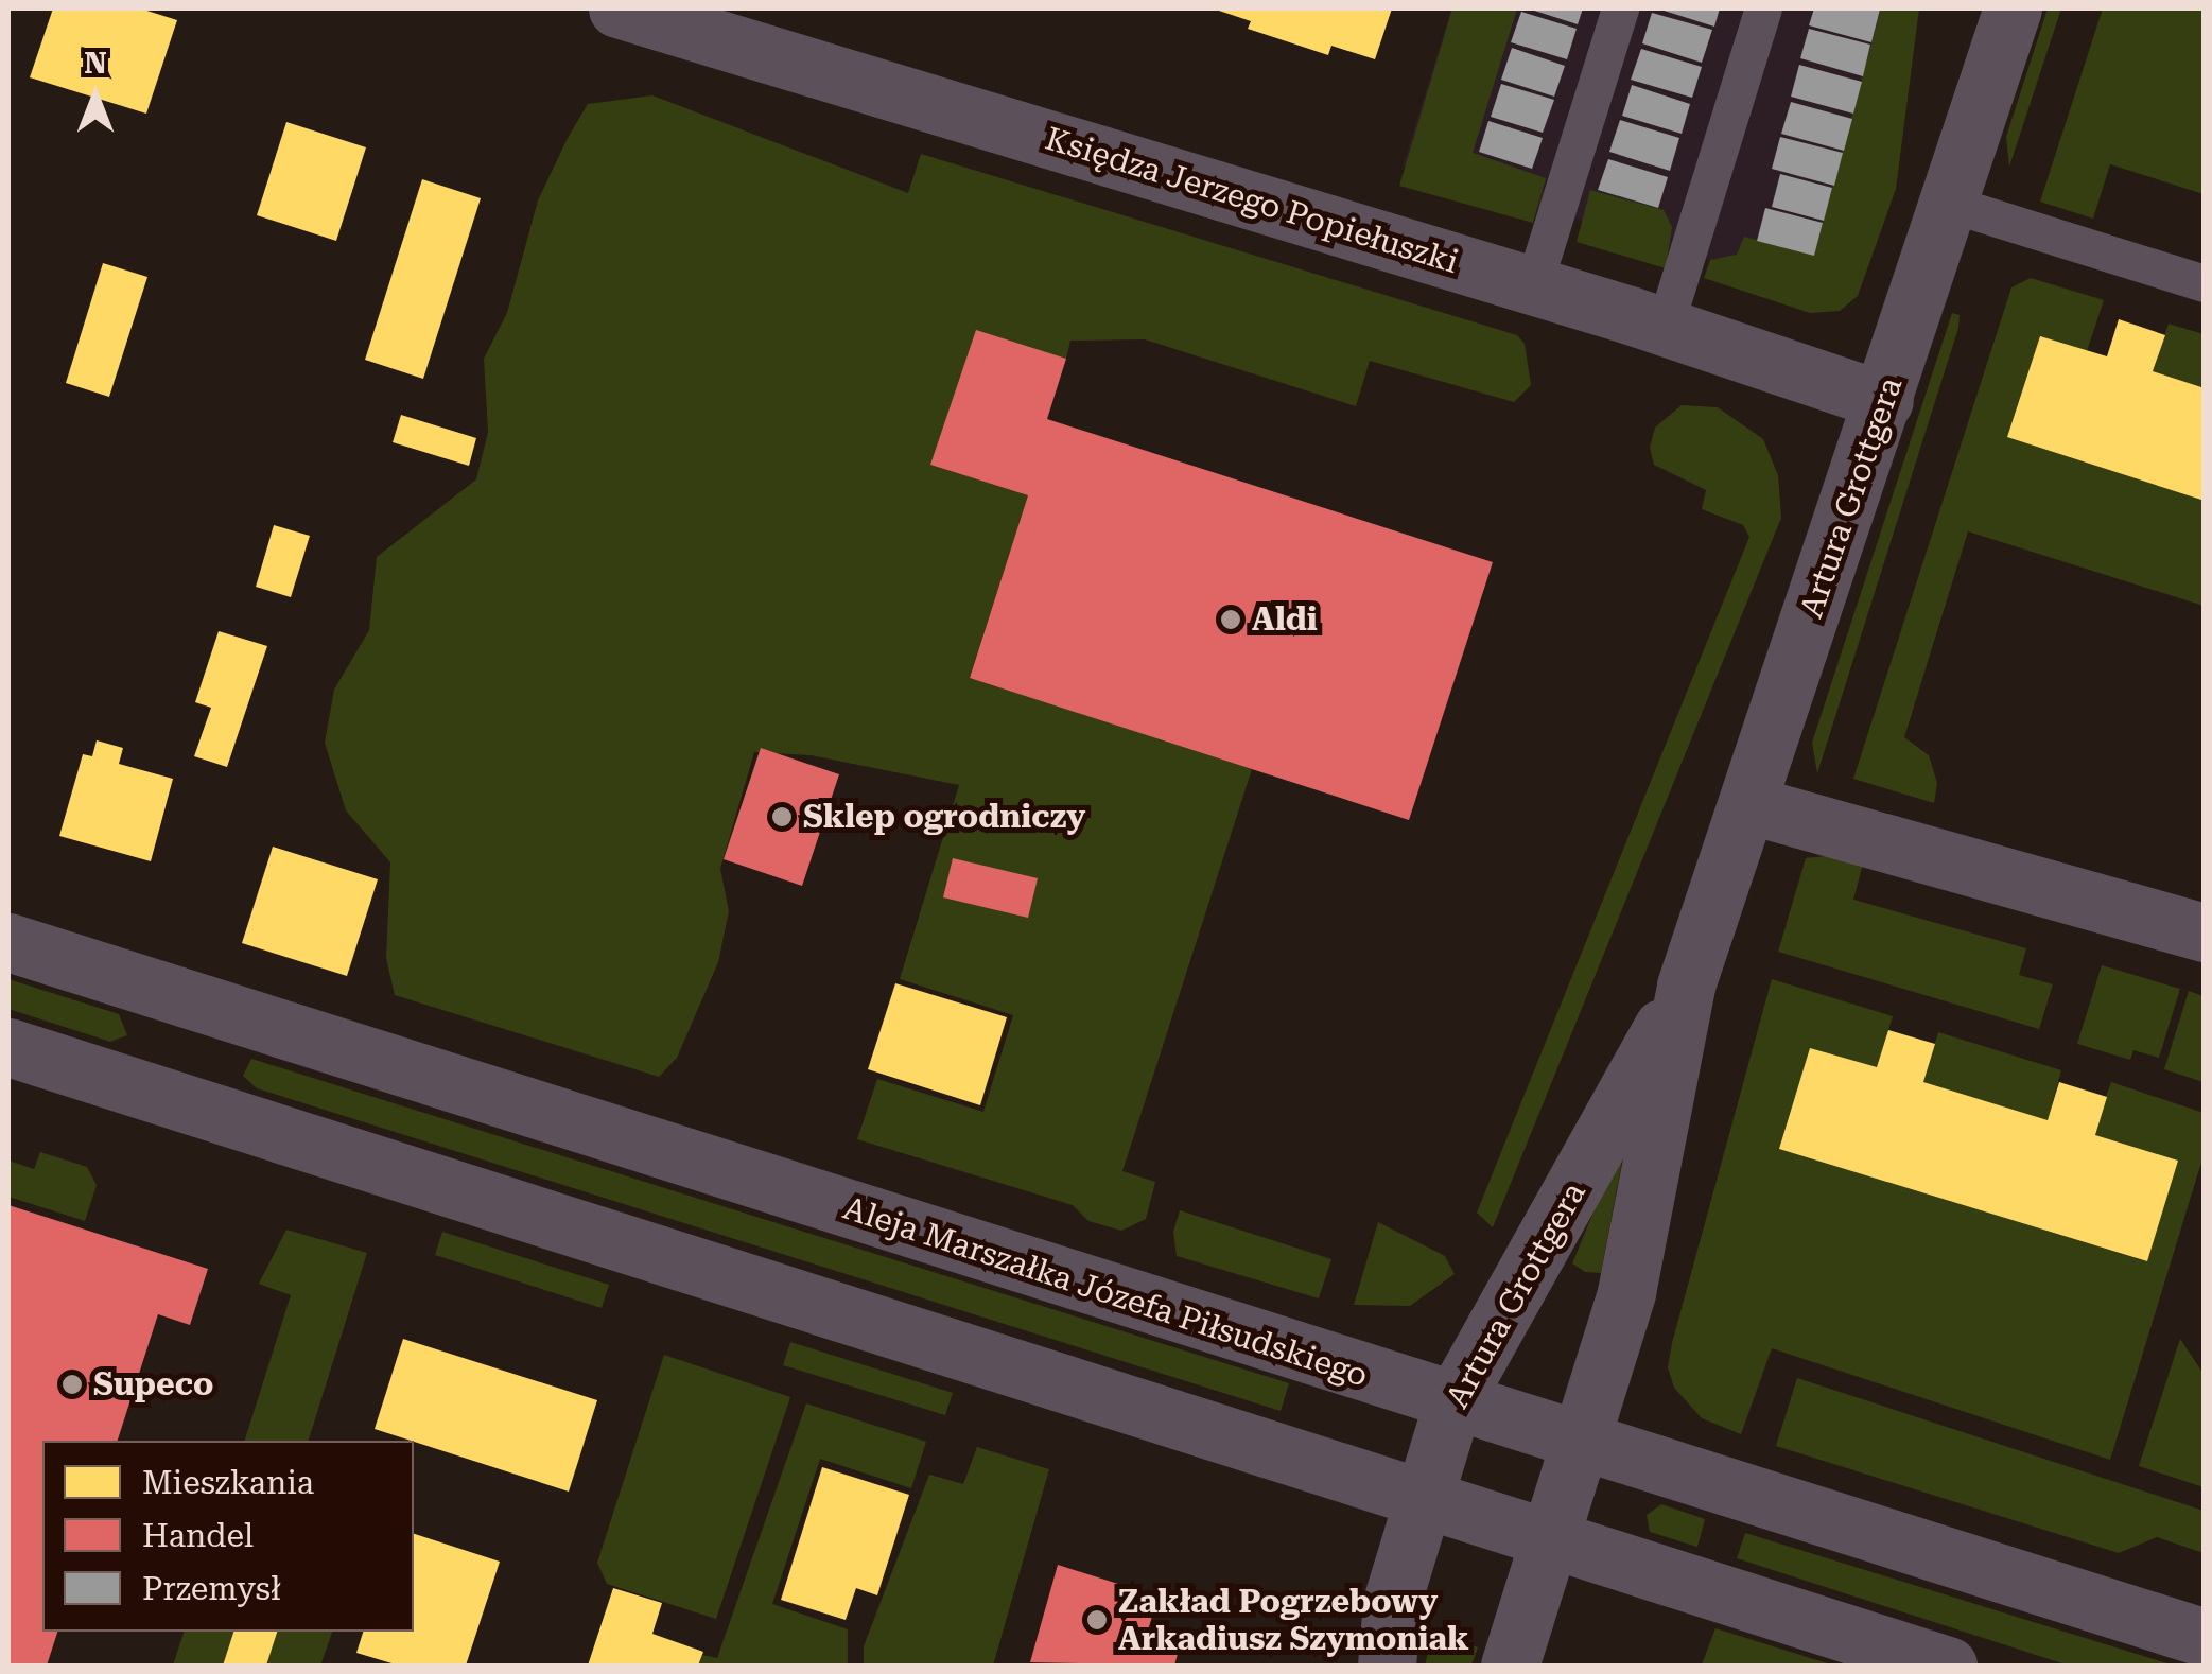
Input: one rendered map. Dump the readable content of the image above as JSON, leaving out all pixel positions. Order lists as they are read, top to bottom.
{
  "streets": {
    "street": ["Księdza Jerzego Popiełuszki", "Artura Grottgera", "Aleja Marszałka Józefa Piłsudskiego"]
  },
  "crossings": [
    ["Księdza Jerzego Popiełuszki", "Artura Grottgera"],
    ["Artura Grottgera", "Aleja Marszałka Józefa Piłsudskiego"]
  ],
  "places": [
    "Aldi",
    "Sklep ogrodniczy",
    "Supeco",
    "Zakład Pogrzebowy Arkadiusz Szymoniak"
  ],
  "legend": ["Mieszkania", "Handel", "Przemysł"],
  "north": "top"
}
